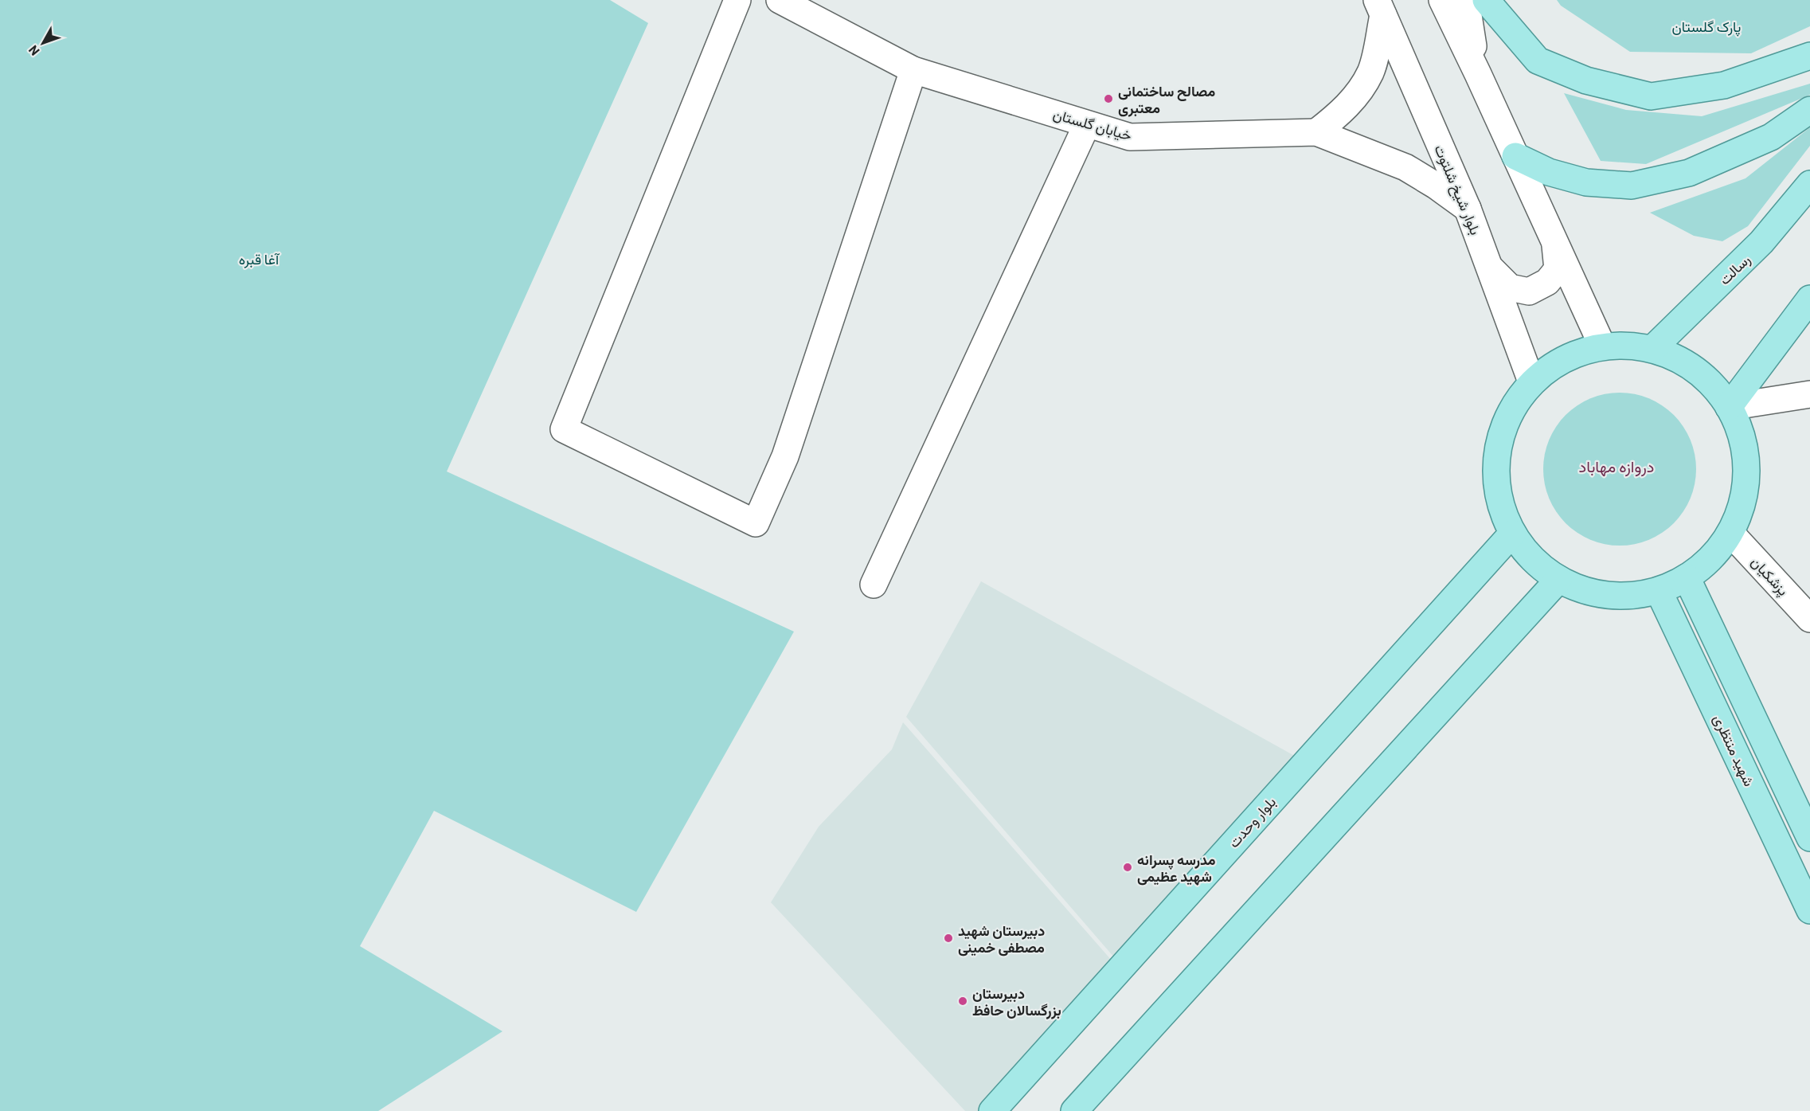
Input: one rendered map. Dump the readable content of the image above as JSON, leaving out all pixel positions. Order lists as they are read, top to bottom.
{
  "streets": {
    "main road": ["رسالت", "شهید منتظری", "بلوار وحدت"],
    "street": ["خیابان گلستان", "بلوار شیخ شلتوت", "پزشکیان"]
  },
  "crossings": [
    ["خیابان گلستان", "بلوار شیخ شلتوت"]
  ],
  "districts": ["دروازه مهاباد"],
  "parks": ["پارک گلستان", "آغا قبره"],
  "places": [
    "مصالح ساختمانی معتبری",
    "مدرسه پسرانه شهید عظیمی",
    "دبیرستان شهید مصطفی خمینی",
    "دبیرستان بزرگسالان حافظ"
  ],
  "north": "bottom left"
}
